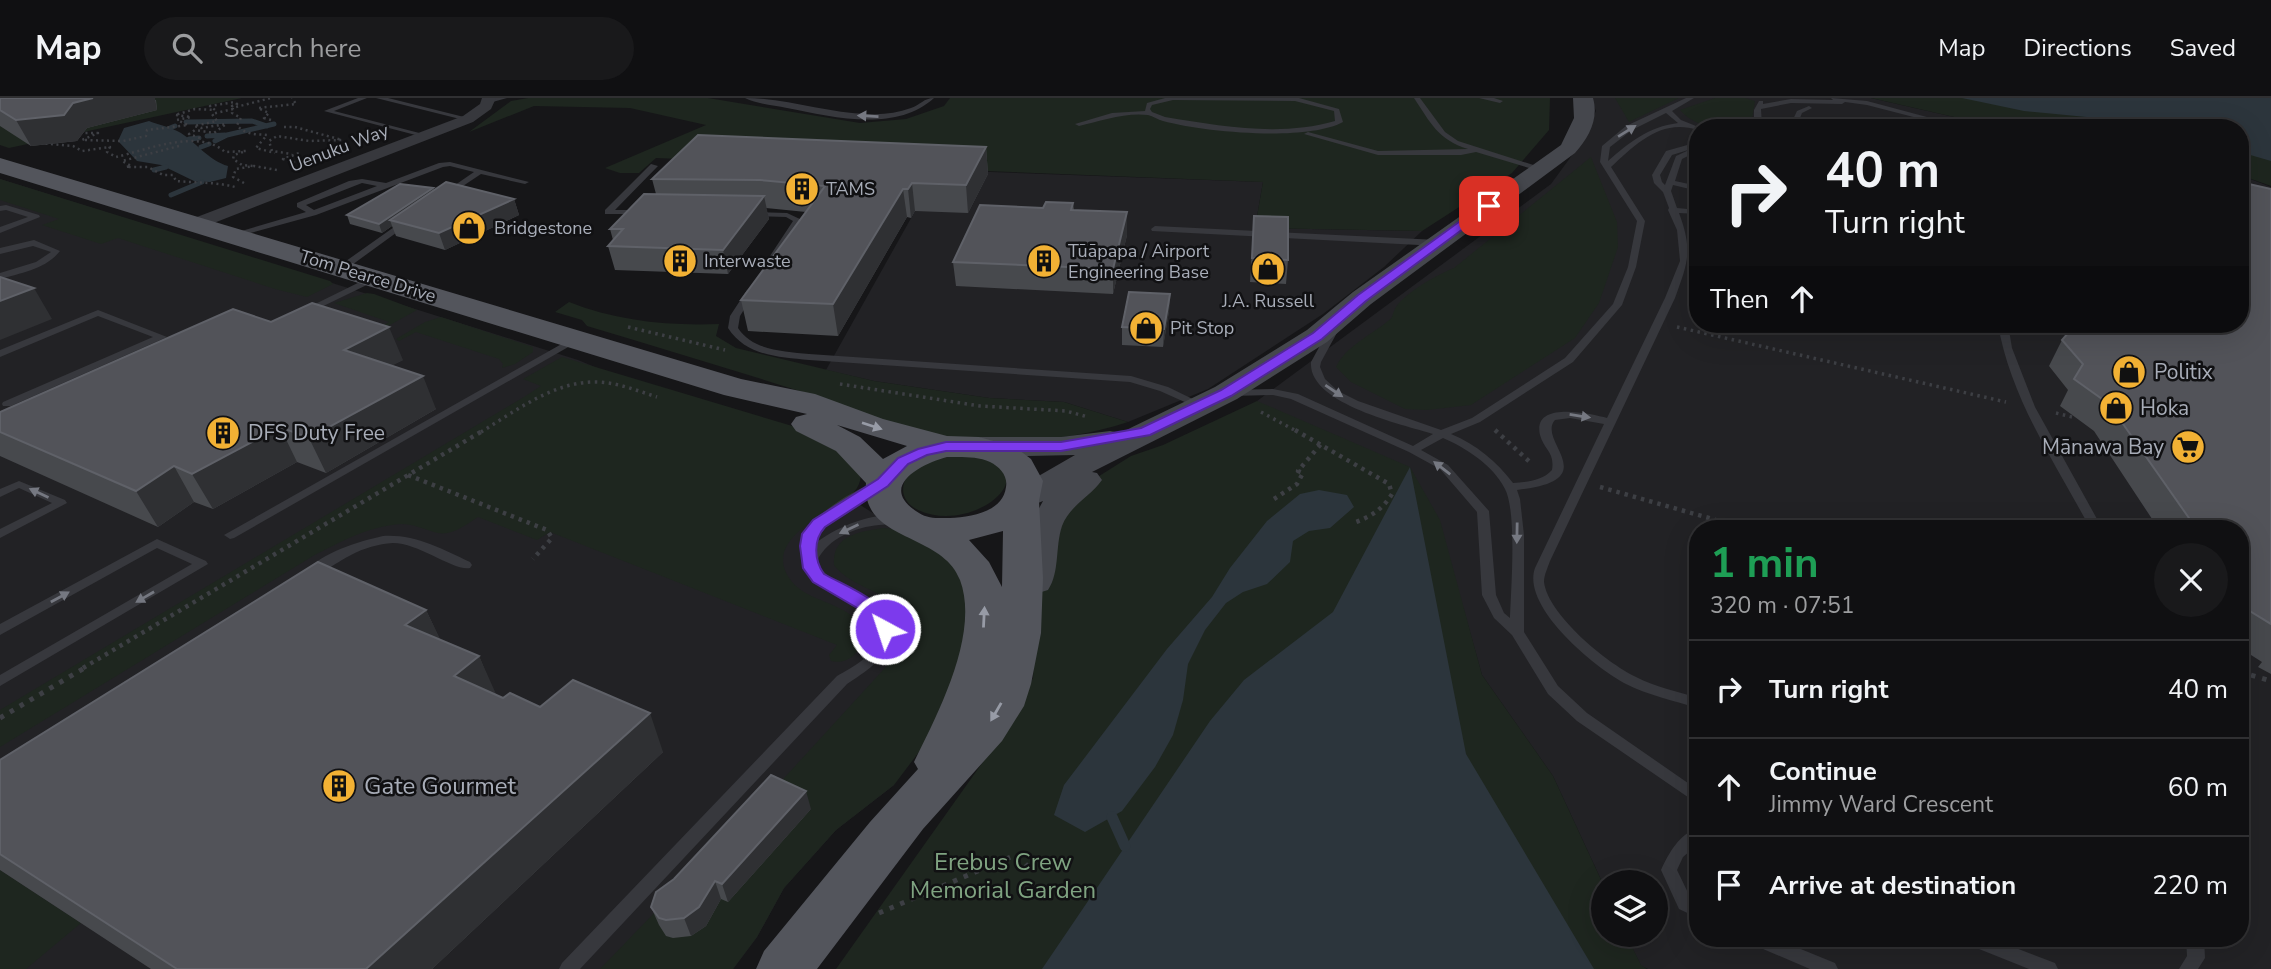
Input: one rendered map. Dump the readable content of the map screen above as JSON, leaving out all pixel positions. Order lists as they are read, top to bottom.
{
  "streets": {
    "main road": ["Tom Pearce Drive"],
    "street": ["Uenuku Way"]
  },
  "crossings": [
    ["Uenuku Way", "Tom Pearce Drive"]
  ],
  "parks": ["Erebus Crew Memorial Garden"],
  "places": {
    "building": [
      "TAMS",
      "Interwaste",
      "Tūāpapa / Airport Engineering Base",
      "DFS Duty Free",
      "Gate Gourmet"
    ],
    "shop": [
      "Bridgestone",
      "J.A. Russell",
      "Pit Stop",
      "Politix",
      "Hoka"
    ],
    "supermarket": ["Mānawa Bay"]
  },
  "page": {
    "header": "Map",
    "search": "Search here",
    "nav": ["Map", "Directions", "Saved"],
    "turn": ["40 m", "Turn right"],
    "then": "Then",
    "heading": ["1 min", "320 m · 07:51"],
    "list": [
      {
        "name": "Turn right",
        "value": "40 m"
      },
      {
        "name": "Continue",
        "note": "Jimmy Ward Crescent",
        "value": "60 m"
      },
      {
        "name": "Arrive at destination",
        "value": "220 m"
      }
    ]
  }
}
